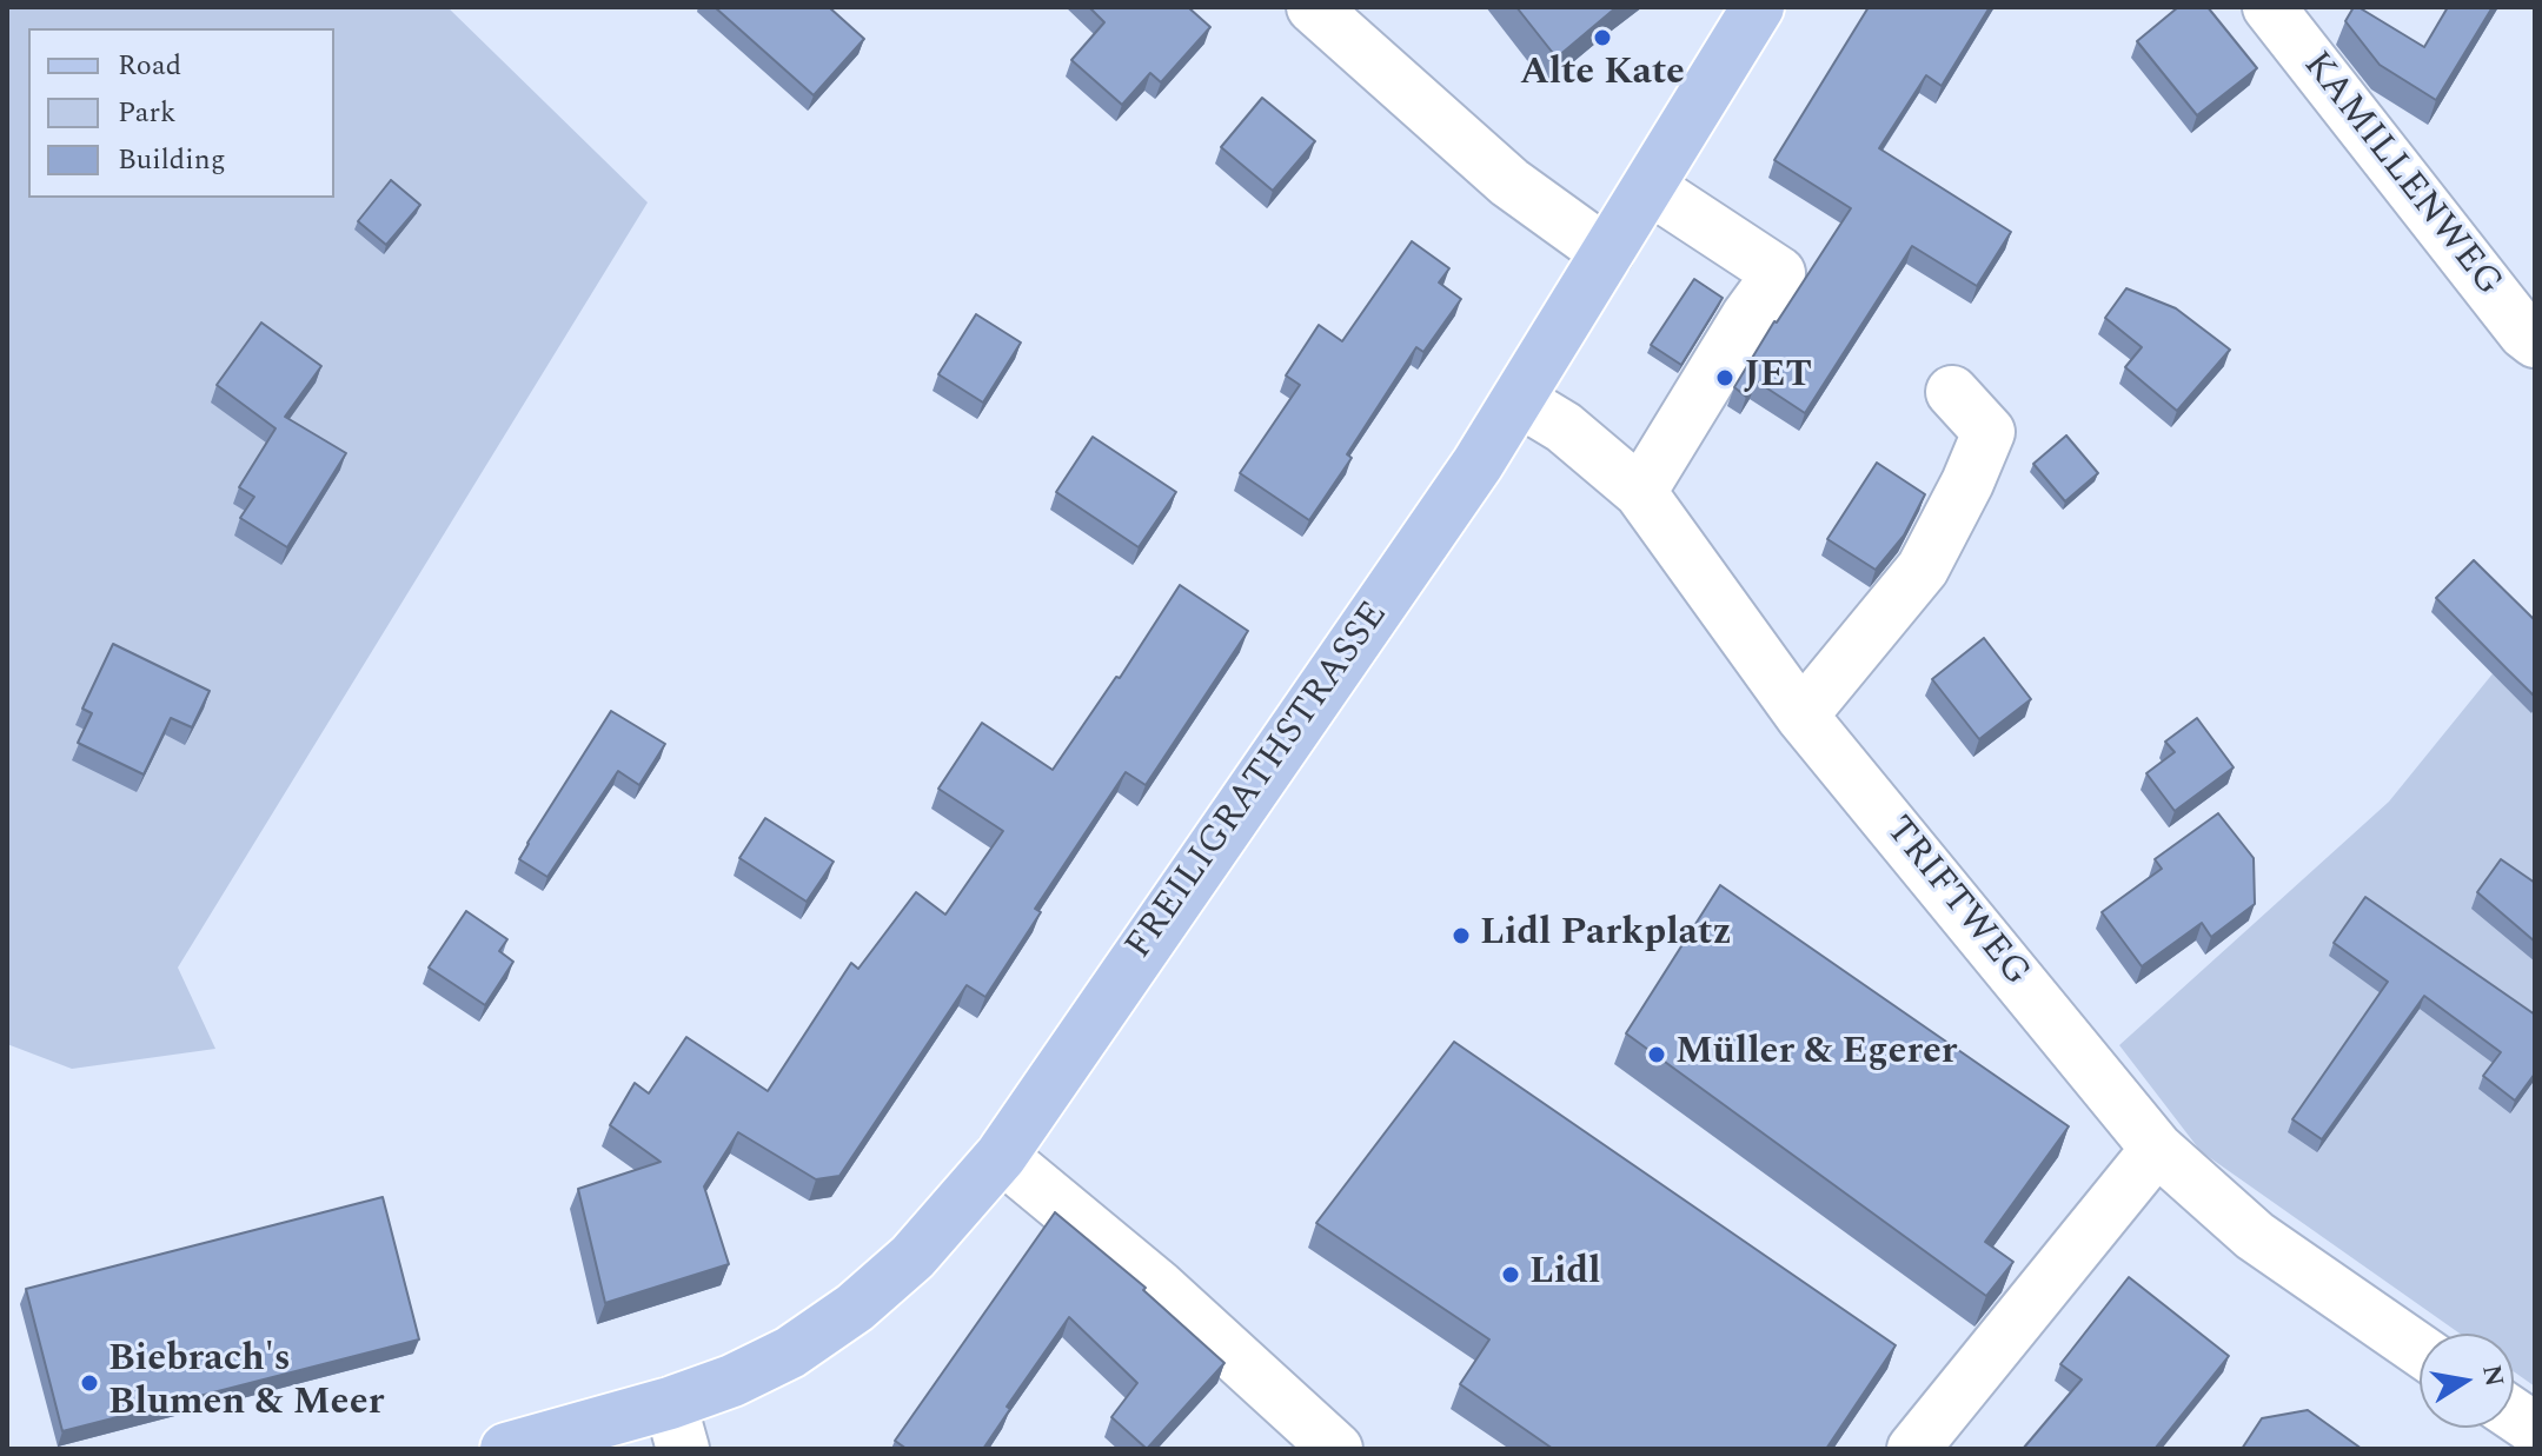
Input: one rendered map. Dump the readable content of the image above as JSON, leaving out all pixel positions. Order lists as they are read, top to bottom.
{
  "streets": {
    "main road": ["FREILIGRATHSTRASSE"],
    "street": ["KAMILLENWEG", "TRIFTWEG"]
  },
  "crossings": [
    ["FREILIGRATHSTRASSE", "TRIFTWEG"]
  ],
  "places": [
    "Alte Kate",
    "JET",
    "Lidl Parkplatz",
    "Müller & Egerer",
    "Lidl",
    "Biebrach's Blumen & Meer"
  ],
  "legend": ["Road", "Park", "Building"],
  "north": "right"
}
